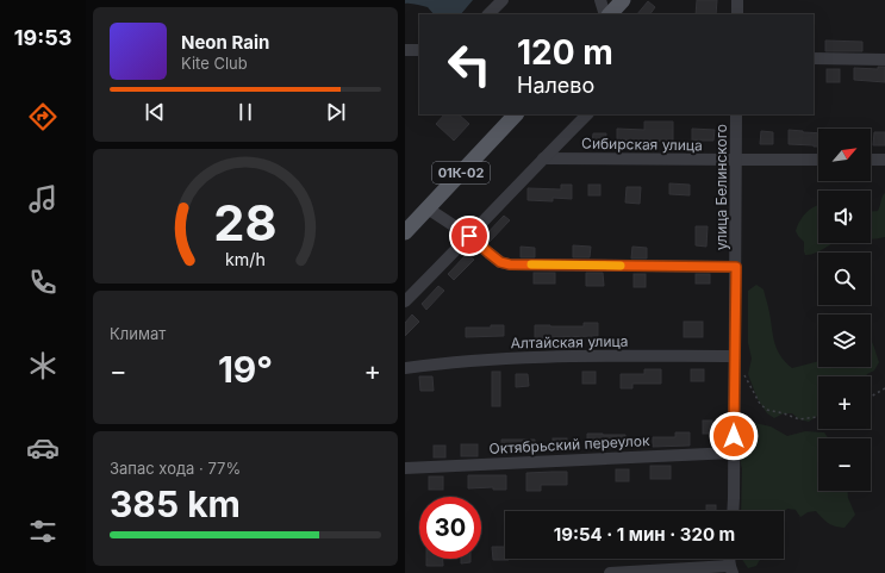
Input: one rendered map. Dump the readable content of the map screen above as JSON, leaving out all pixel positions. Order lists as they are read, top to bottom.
{
  "streets": {
    "main road": ["01К-02"],
    "street": [
      "Сибирская улица",
      "улица Белинского",
      "Алтайская улица",
      "Октябрьский переулок"
    ]
  },
  "crossings": [
    ["Сибирская улица", "улица Белинского"],
    ["улица Белинского", "Алтайская улица"],
    ["улица Белинского", "Октябрьский переулок"]
  ],
  "north": "top right",
  "page": {
    "tabs": "19:53",
    "turn": ["120 m", "Налево"],
    "song": ["Neon Rain", "Kite Club"],
    "map_buttons": ["+", "−"],
    "tile": [
      "Климат",
      ["Запас хода · 77%", "385 km"]
    ],
    "heat": ["−", "19°", "+"],
    "limit": "30",
    "trip": "19:54 · 1 мин · 320 m",
    "gauge": ["28", "km/h"]
  }
}
